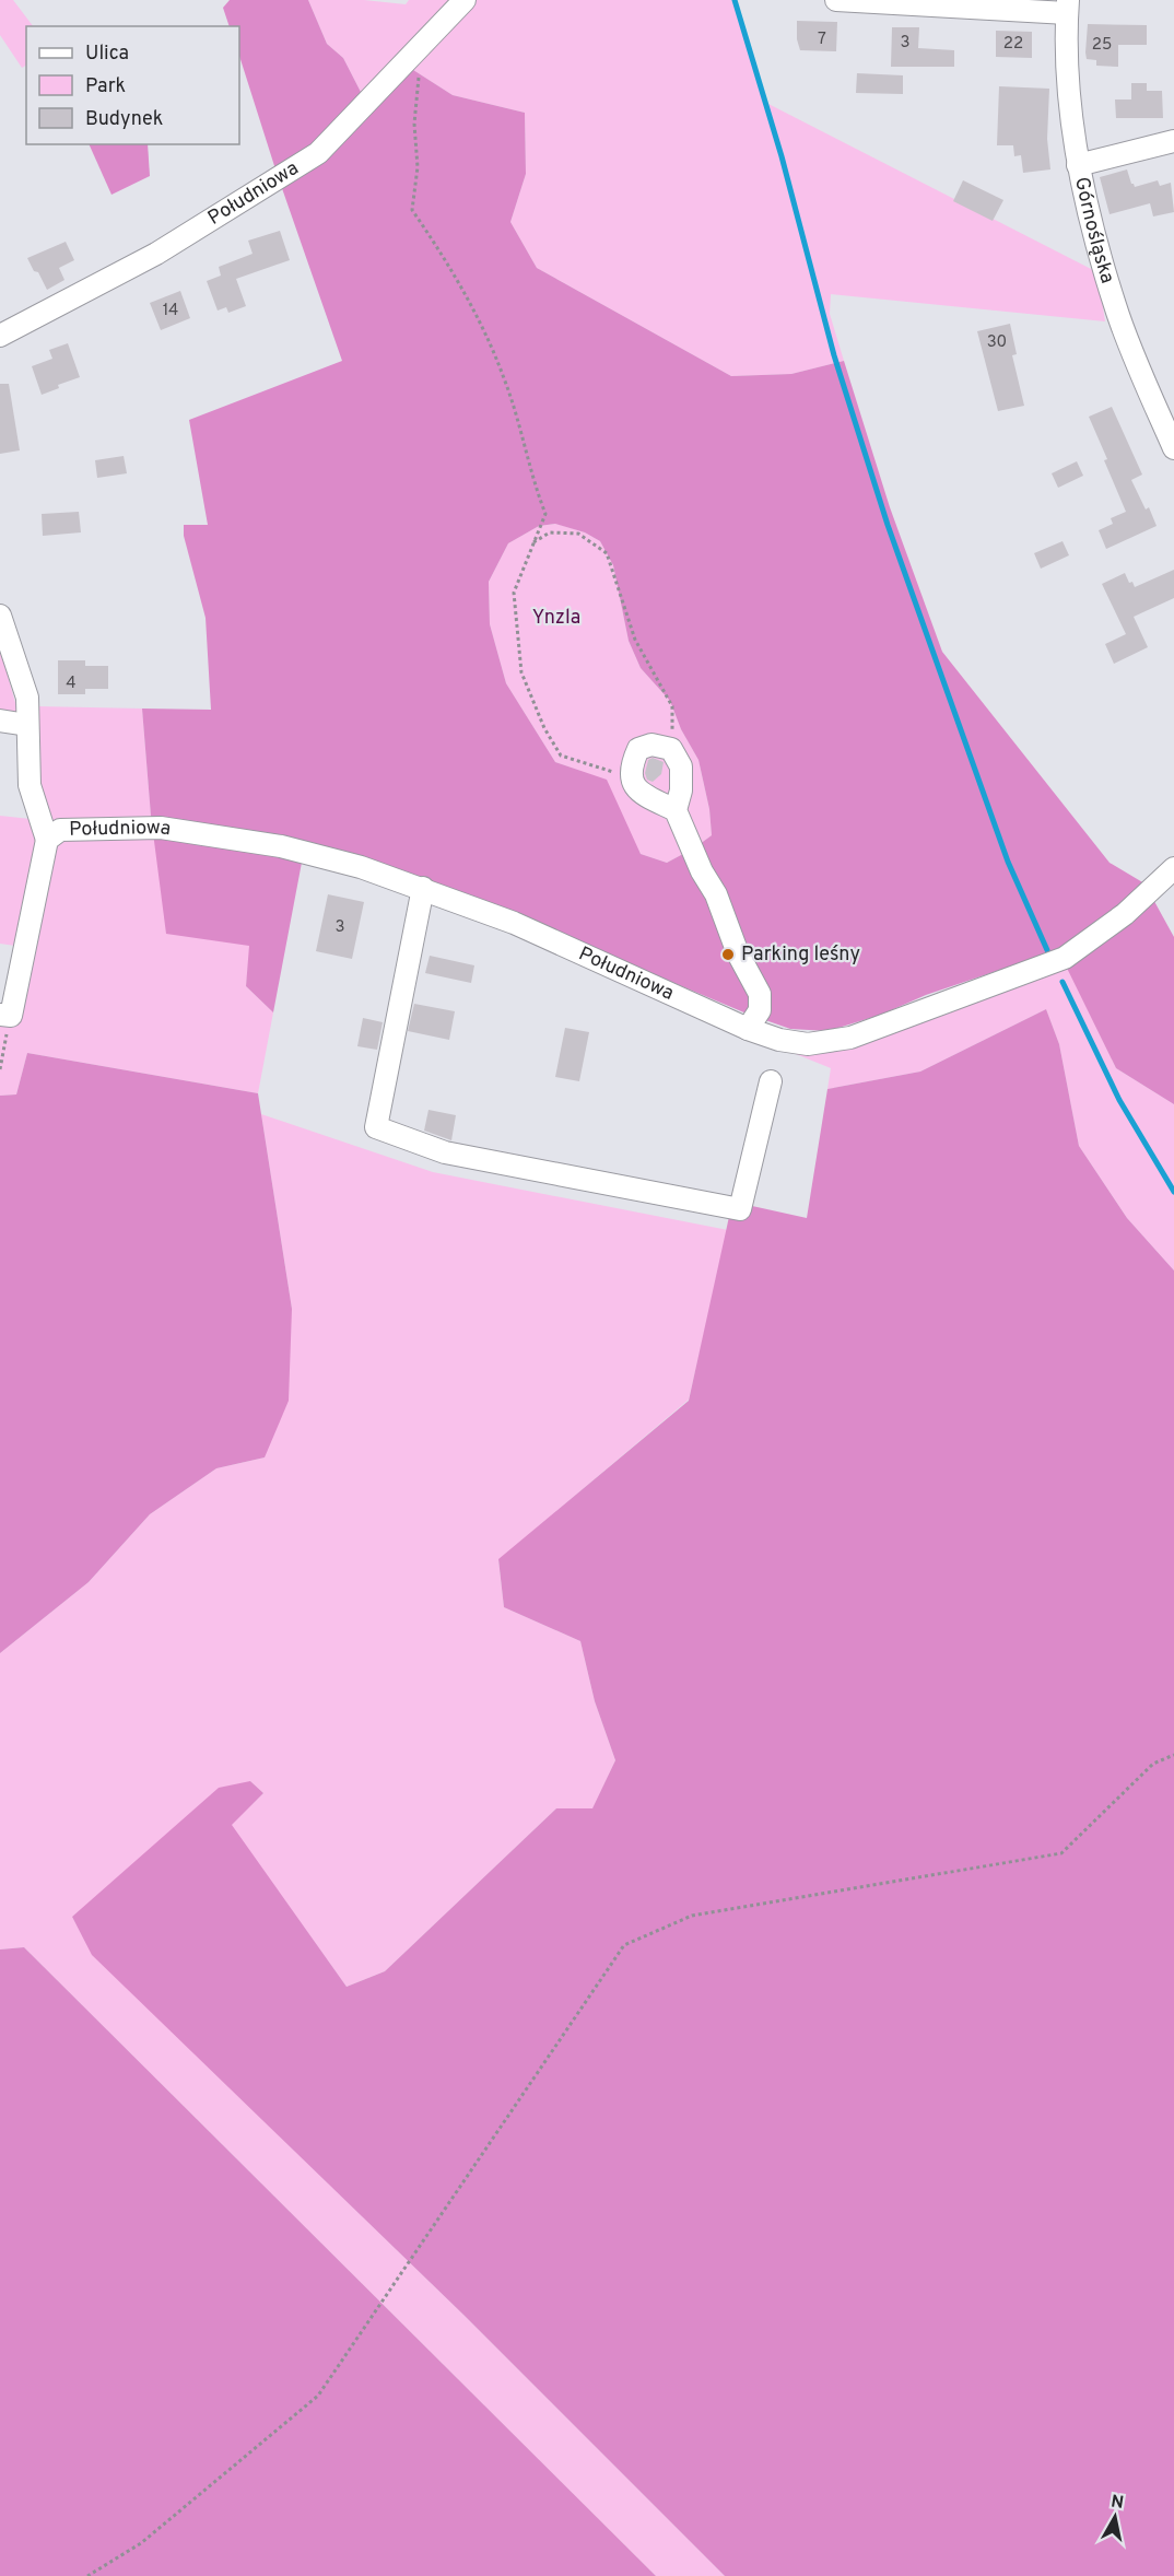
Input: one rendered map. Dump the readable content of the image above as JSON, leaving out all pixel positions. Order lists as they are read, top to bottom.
{
  "streets": {
    "street": ["Południowa", "Górnośląska"]
  },
  "parks": ["Ynzla"],
  "places": ["Parking leśny"],
  "house_numbers": [
    "7",
    "3",
    "22",
    "25",
    "14",
    "30",
    "4",
    "3"
  ],
  "legend": ["Ulica", "Park", "Budynek"],
  "north": "top"
}
